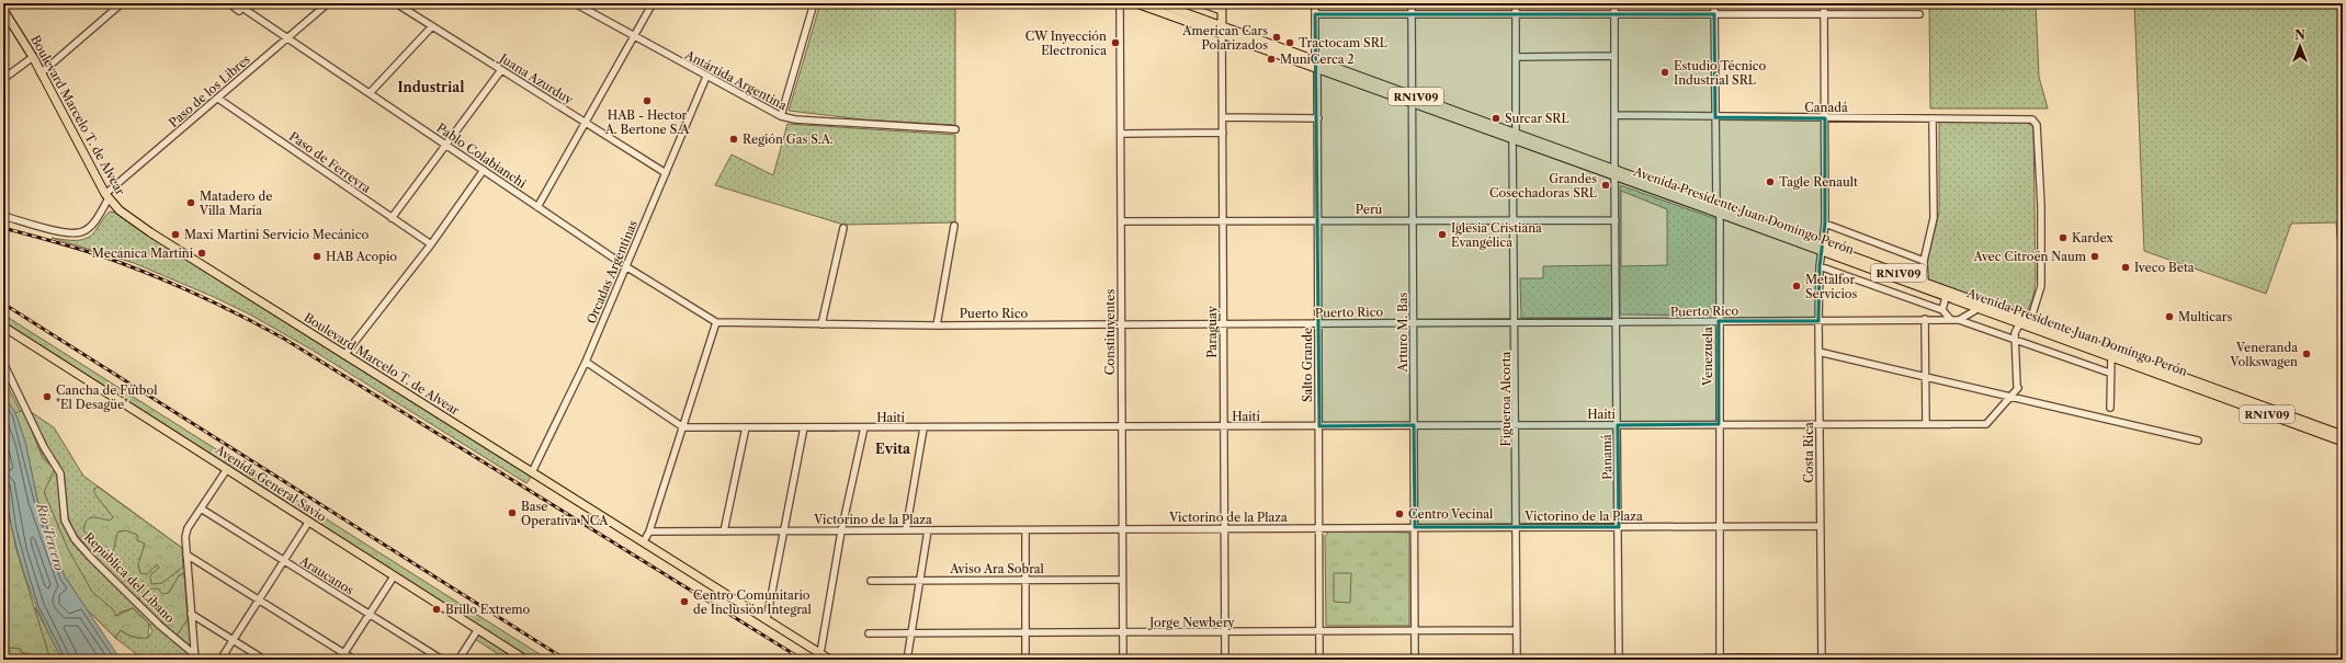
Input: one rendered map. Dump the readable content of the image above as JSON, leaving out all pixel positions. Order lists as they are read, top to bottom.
{
  "streets": {
    "main road": [
      "RN1V09",
      "Boulevard Marcelo T. de Alvear",
      "Avenida Presidente Juan Domingo Perón",
      "Paraguay",
      "Avenida General Savio"
    ],
    "street": [
      "Juana Azurduy",
      "Antártida Argentina",
      "Paso de los Libres",
      "Canadá",
      "Pablo Colabianchi",
      "Paso de Ferreyra",
      "Perú",
      "Orcadas Argentinas",
      "Puerto Rico",
      "Constituyentes",
      "Arturo M. Bas",
      "Venezuela",
      "Salto Grande",
      "Figueroa Alcorta",
      "Haití",
      "Costa Rica",
      "Panamá",
      "Victorino de la Plaza",
      "Aviso Ara Sobral",
      "Araucanos",
      "República del Líbano",
      "Jorge Newbery"
    ]
  },
  "crossings": [
    ["Juana Azurduy", "Orcadas Argentinas"],
    ["Antártida Argentina", "Orcadas Argentinas"],
    ["Paso de los Libres", "Boulevard Marcelo T. de Alvear"],
    ["Paso de los Libres", "Pablo Colabianchi"],
    ["Paso de los Libres", "Paso de Ferreyra"],
    ["Canadá", "Avenida Presidente Juan Domingo Perón"],
    ["Canadá", "Venezuela"],
    ["Canadá", "Panamá"],
    ["Boulevard Marcelo T. de Alvear", "Orcadas Argentinas"],
    ["Pablo Colabianchi", "Orcadas Argentinas"],
    ["Pablo Colabianchi", "Puerto Rico"],
    ["Perú", "Constituyentes"],
    ["Perú", "Paraguay"],
    ["Perú", "Arturo M. Bas"],
    ["Perú", "Salto Grande"],
    ["Perú", "Figueroa Alcorta"],
    ["Perú", "Panamá"],
    ["Avenida Presidente Juan Domingo Perón", "Paraguay"],
    ["Avenida Presidente Juan Domingo Perón", "Arturo M. Bas"],
    ["Avenida Presidente Juan Domingo Perón", "Venezuela"],
    ["Avenida Presidente Juan Domingo Perón", "Salto Grande"],
    ["Avenida Presidente Juan Domingo Perón", "Figueroa Alcorta"],
    ["Avenida Presidente Juan Domingo Perón", "Costa Rica"],
    ["Avenida Presidente Juan Domingo Perón", "Panamá"],
    ["Puerto Rico", "Constituyentes"],
    ["Puerto Rico", "Paraguay"],
    ["Puerto Rico", "Arturo M. Bas"],
    ["Puerto Rico", "Venezuela"],
    ["Puerto Rico", "Salto Grande"],
    ["Puerto Rico", "Figueroa Alcorta"],
    ["Puerto Rico", "Costa Rica"],
    ["Puerto Rico", "Panamá"],
    ["Constituyentes", "Haití"],
    ["Constituyentes", "Victorino de la Plaza"],
    ["Constituyentes", "Aviso Ara Sobral"],
    ["Constituyentes", "Jorge Newbery"],
    ["Paraguay", "Haití"],
    ["Paraguay", "Victorino de la Plaza"],
    ["Paraguay", "Jorge Newbery"],
    ["Arturo M. Bas", "Haití"],
    ["Arturo M. Bas", "Victorino de la Plaza"],
    ["Arturo M. Bas", "Jorge Newbery"],
    ["Venezuela", "Haití"],
    ["Venezuela", "Victorino de la Plaza"],
    ["Salto Grande", "Haití"],
    ["Salto Grande", "Victorino de la Plaza"],
    ["Salto Grande", "Jorge Newbery"],
    ["Figueroa Alcorta", "Haití"],
    ["Figueroa Alcorta", "Victorino de la Plaza"],
    ["Figueroa Alcorta", "Jorge Newbery"],
    ["Haití", "Costa Rica"],
    ["Haití", "Panamá"],
    ["Costa Rica", "Victorino de la Plaza"],
    ["Panamá", "Victorino de la Plaza"]
  ],
  "districts": ["Industrial", "Evita"],
  "water": ["Río Tercero"],
  "places": [
    "American Cars Polarizados",
    "CW Inyección Electronica",
    "Tractocam SRL",
    "MuniCerca 2",
    "Estudio Técnico Industrial SRL",
    "HAB - Hector A. Bertone S.A",
    "Surcar SRL",
    "Región Gas S.A.",
    "Tagle Renault",
    "Grandes Cosechadoras SRL",
    "Matadero de Villa María",
    "Maxi Martini Servicio Mecánico",
    "Iglesia Cristiana Evangélica",
    "Kardex",
    "Mecánica Martini",
    "HAB Acopio",
    "Avec Citroën Naum",
    "Iveco Beta",
    "Metalfor Servicios",
    "Multicars",
    "Veneranda Volkswagen",
    "Cancha de Fútbol \"El Desagüe\"",
    "Base Operativa NCA",
    "Centro Vecinal",
    "Centro Comunitario de Inclusión Integral",
    "Brillo Extremo"
  ],
  "north": "top"
}
